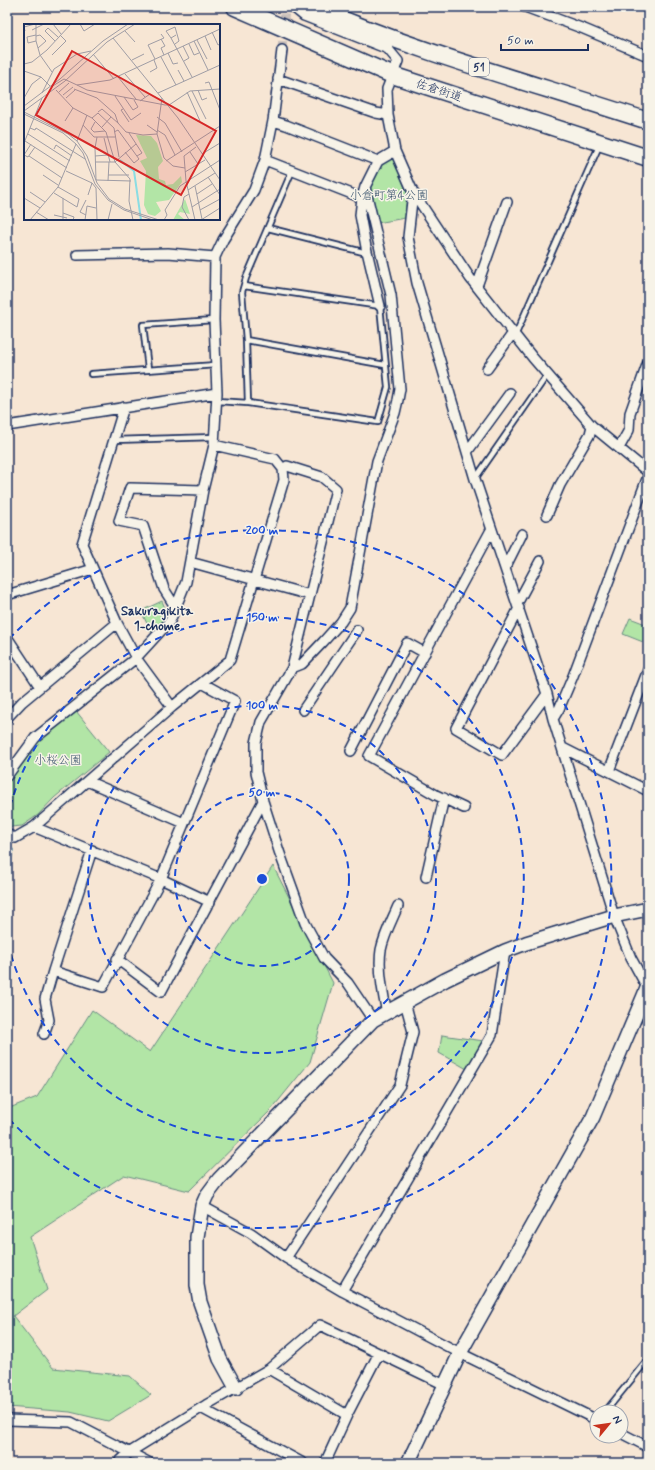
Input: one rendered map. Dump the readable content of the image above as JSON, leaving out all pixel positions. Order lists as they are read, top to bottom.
{
  "streets": {
    "highway": ["51", "佐倉街道"]
  },
  "districts": ["Sakuragikita 1-chome"],
  "parks": ["小倉町第4公園", "小桜公園"],
  "scale_bar": "50 m",
  "north": "top right",
  "rings": [
    "200 m",
    "150 m",
    "100 m",
    "50 m"
  ]
}
